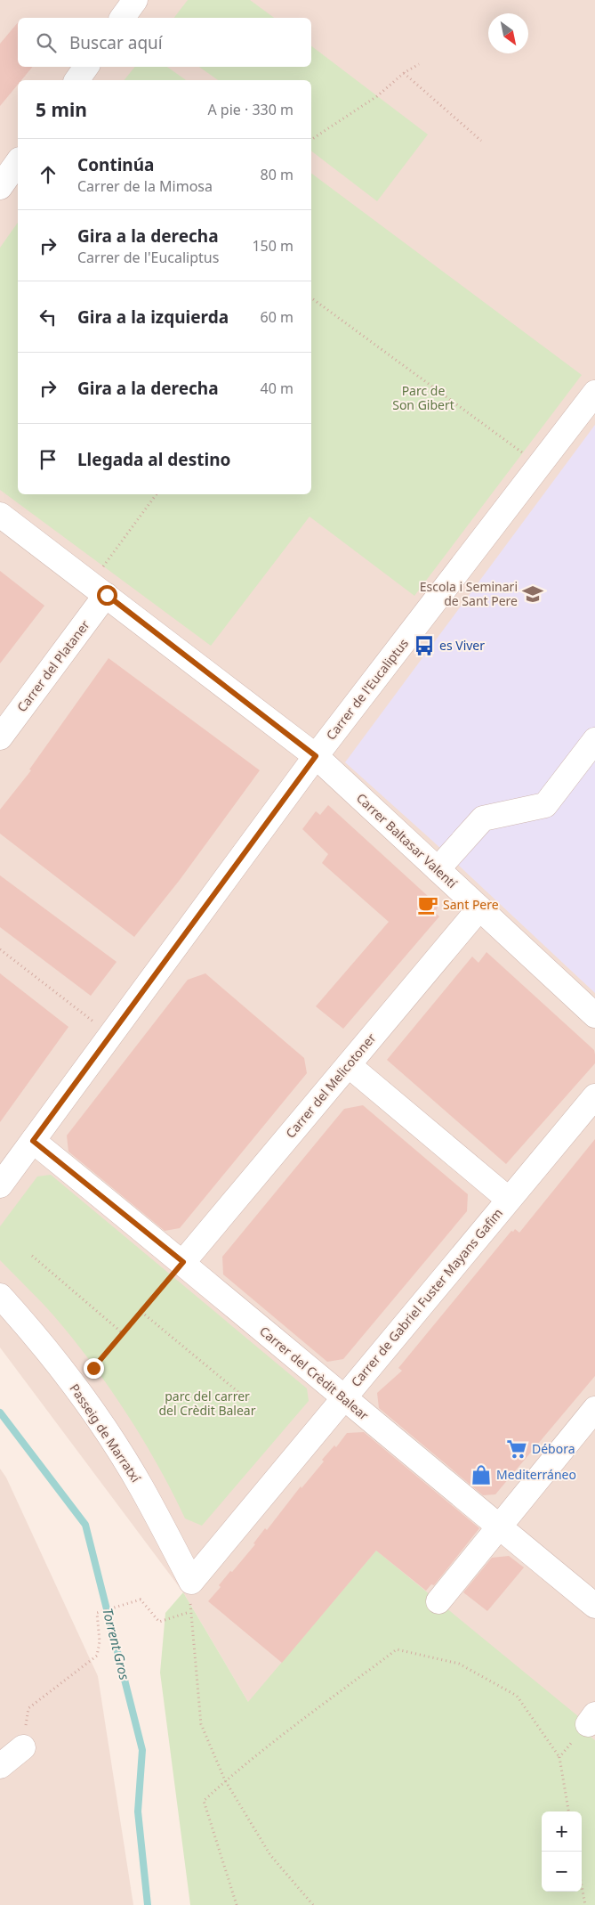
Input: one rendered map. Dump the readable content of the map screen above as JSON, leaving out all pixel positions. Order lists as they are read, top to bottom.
{
  "streets": {
    "street": [
      "Carrer del Plataner",
      "Carrer de l'Eucaliptus",
      "Carrer Baltasar Valentí",
      "Carrer del Melicotoner",
      "Carrer de Gabriel Fuster Mayans Gafim",
      "Carrer del Crèdit Balear",
      "Passeig de Marratxí"
    ]
  },
  "crossings": [
    ["Carrer del Plataner", "Carrer Baltasar Valentí"],
    ["Carrer de l'Eucaliptus", "Carrer Baltasar Valentí"],
    ["Carrer de l'Eucaliptus", "Carrer del Crèdit Balear"],
    ["Carrer Baltasar Valentí", "Carrer del Melicotoner"],
    ["Carrer del Melicotoner", "Carrer del Crèdit Balear"],
    ["Carrer de Gabriel Fuster Mayans Gafim", "Carrer del Crèdit Balear"],
    ["Carrer de Gabriel Fuster Mayans Gafim", "Passeig de Marratxí"]
  ],
  "water": ["Torrent Gros"],
  "parks": ["Parc de Son Gibert", "parc del carrer del Crèdit Balear"],
  "places": {
    "school or university": ["Escola i Seminari de Sant Pere"],
    "bus stop": ["es Viver"],
    "cafe": ["Sant Pere"],
    "supermarket": ["Débora"],
    "shop": ["Mediterráneo"]
  },
  "north": "bottom right",
  "page": {
    "search": "Buscar aquí",
    "heading": ["5 min", "A pie · 330 m"],
    "list": [
      ["Continúa", "Carrer de la Mimosa", "80 m"],
      ["Gira a la derecha", "Carrer de l'Eucaliptus", "150 m"],
      ["Gira a la izquierda", "60 m"],
      ["Gira a la derecha", "40 m"],
      "Llegada al destino"
    ],
    "map_buttons": ["+", "−"]
  }
}
